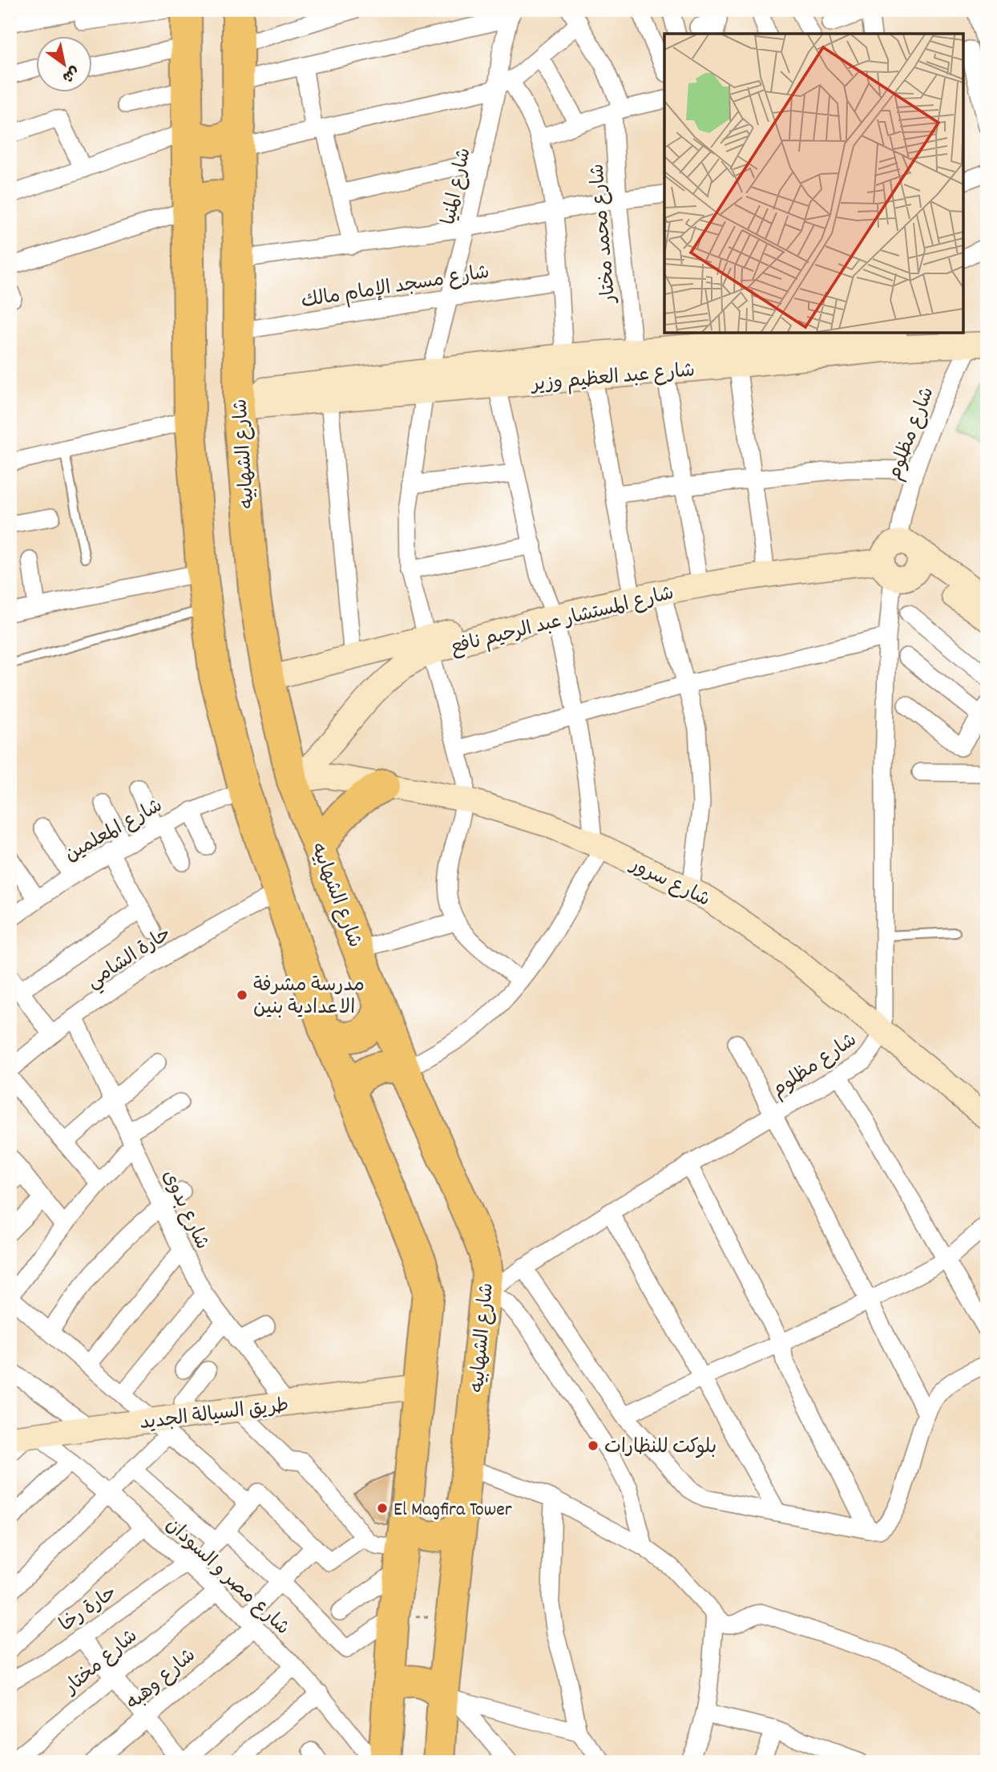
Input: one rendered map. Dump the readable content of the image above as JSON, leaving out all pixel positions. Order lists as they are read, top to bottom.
{
  "streets": {
    "highway": ["شارع الشهابيه"],
    "street": [
      "شارع المنيا",
      "شارع محمد مختار",
      "شارع مسجد الإمام مالك",
      "شارع عبد العظيم وزير",
      "شارع مظلوم",
      "شارع المستشار عبد الرحيم نافع",
      "شارع المعلمين",
      "شارع سرور",
      "حارة الشامي",
      "شارع بدوى",
      "طريق السيالة الجديد",
      "شارع مصر و السودان",
      "حارة رخا",
      "شارع مختار",
      "شارع وهبه"
    ]
  },
  "crossings": [
    ["شارع المنيا", "شارع مسجد الإمام مالك"],
    ["شارع المنيا", "شارع عبد العظيم وزير"],
    ["شارع المنيا", "شارع المستشار عبد الرحيم نافع"],
    ["شارع المنيا", "شارع سرور"],
    ["شارع محمد مختار", "شارع عبد العظيم وزير"],
    ["شارع مسجد الإمام مالك", "شارع الشهابيه"],
    ["شارع عبد العظيم وزير", "شارع مظلوم"],
    ["شارع عبد العظيم وزير", "شارع الشهابيه"],
    ["شارع مظلوم", "شارع الشهابيه"],
    ["شارع مظلوم", "شارع المستشار عبد الرحيم نافع"],
    ["شارع مظلوم", "شارع سرور"],
    ["شارع الشهابيه", "شارع المستشار عبد الرحيم نافع"],
    ["شارع الشهابيه", "شارع سرور"],
    ["شارع المستشار عبد الرحيم نافع", "شارع سرور"],
    ["حارة الشامي", "شارع بدوى"],
    ["شارع بدوى", "طريق السيالة الجديد"],
    ["طريق السيالة الجديد", "شارع مصر و السودان"],
    ["شارع مصر و السودان", "حارة رخا"],
    ["شارع مصر و السودان", "شارع مختار"],
    ["شارع مصر و السودان", "شارع وهبه"]
  ],
  "places": ["مدرسة مشرفة الاعدادية بنين", "بلوكت للنظارات", "El Magfira Tower"],
  "north": "bottom right"
}
